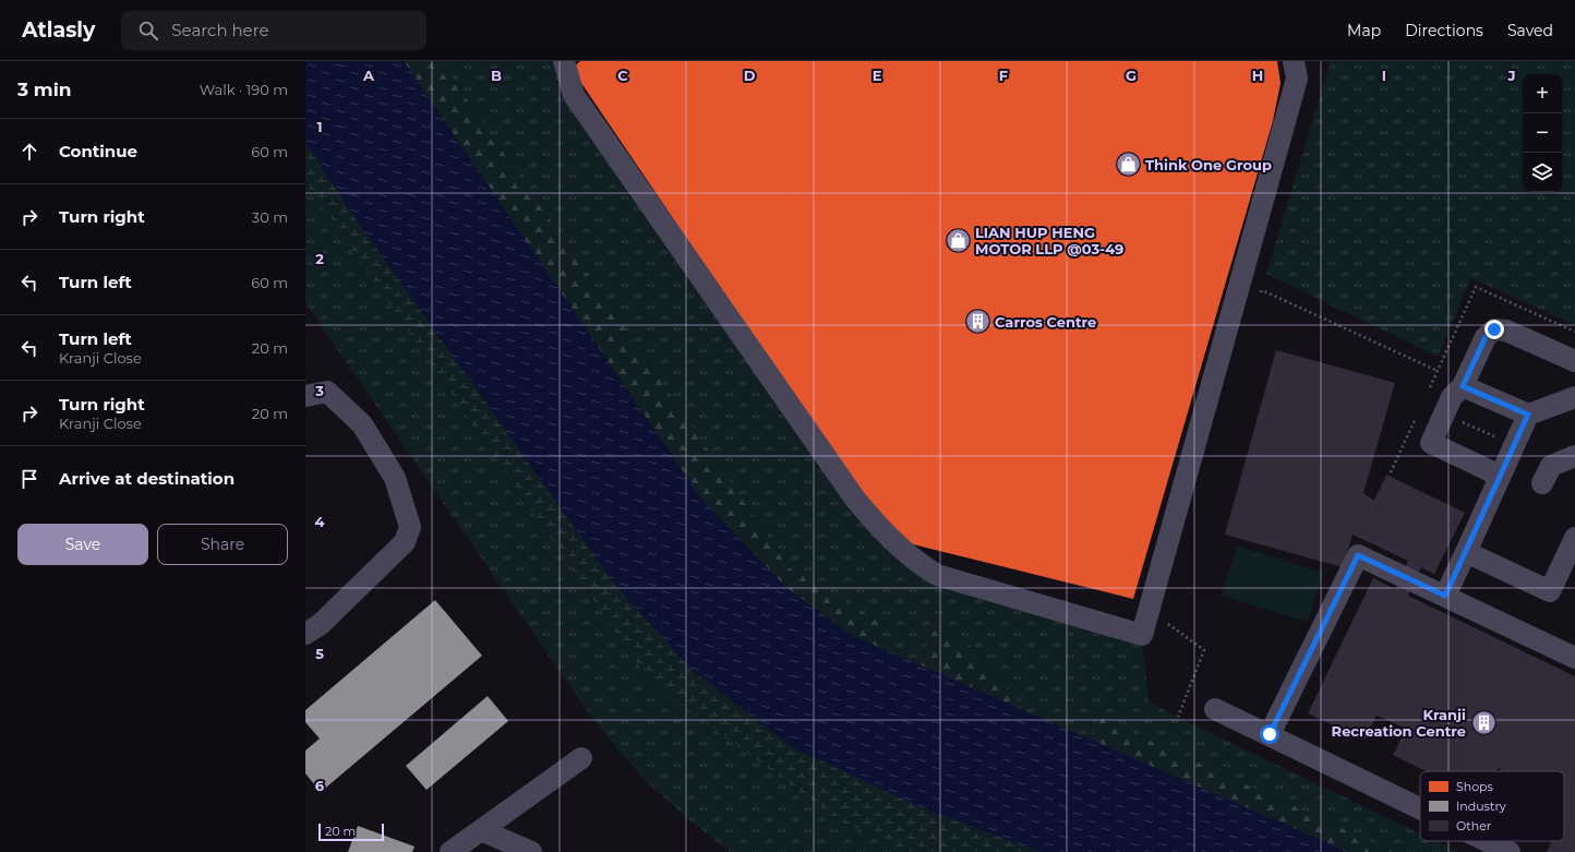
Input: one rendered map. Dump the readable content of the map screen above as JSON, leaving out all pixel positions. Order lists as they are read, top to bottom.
{
  "places": {
    "shop": ["Think One Group", "LIAN HUP HENG MOTOR LLP @03-49"],
    "building": ["Carros Centre", "Kranji Recreation Centre"]
  },
  "legend": ["Shops", "Industry", "Other"],
  "scale_bar": "20 m",
  "page": {
    "header": "Atlasly",
    "search": "Search here",
    "nav": ["Map", "Directions", "Saved"],
    "heading": ["3 min", "Walk · 190 m"],
    "map_buttons": ["+", "−"],
    "list": [
      ["Continue", "60 m"],
      ["Turn right", "30 m"],
      ["Turn left", "60 m"],
      ["Turn left", "Kranji Close", "20 m"],
      ["Turn right", "Kranji Close", "20 m"],
      "Arrive at destination"
    ],
    "buttons": ["Save", "Share"],
    "scale": "20 m"
  },
  "grid": {
    "columns": [
      "A",
      "B",
      "C",
      "D",
      "E",
      "F",
      "G",
      "H",
      "I",
      "J"
    ],
    "rows": [
      "1",
      "2",
      "3",
      "4",
      "5",
      "6"
    ]
  }
}
